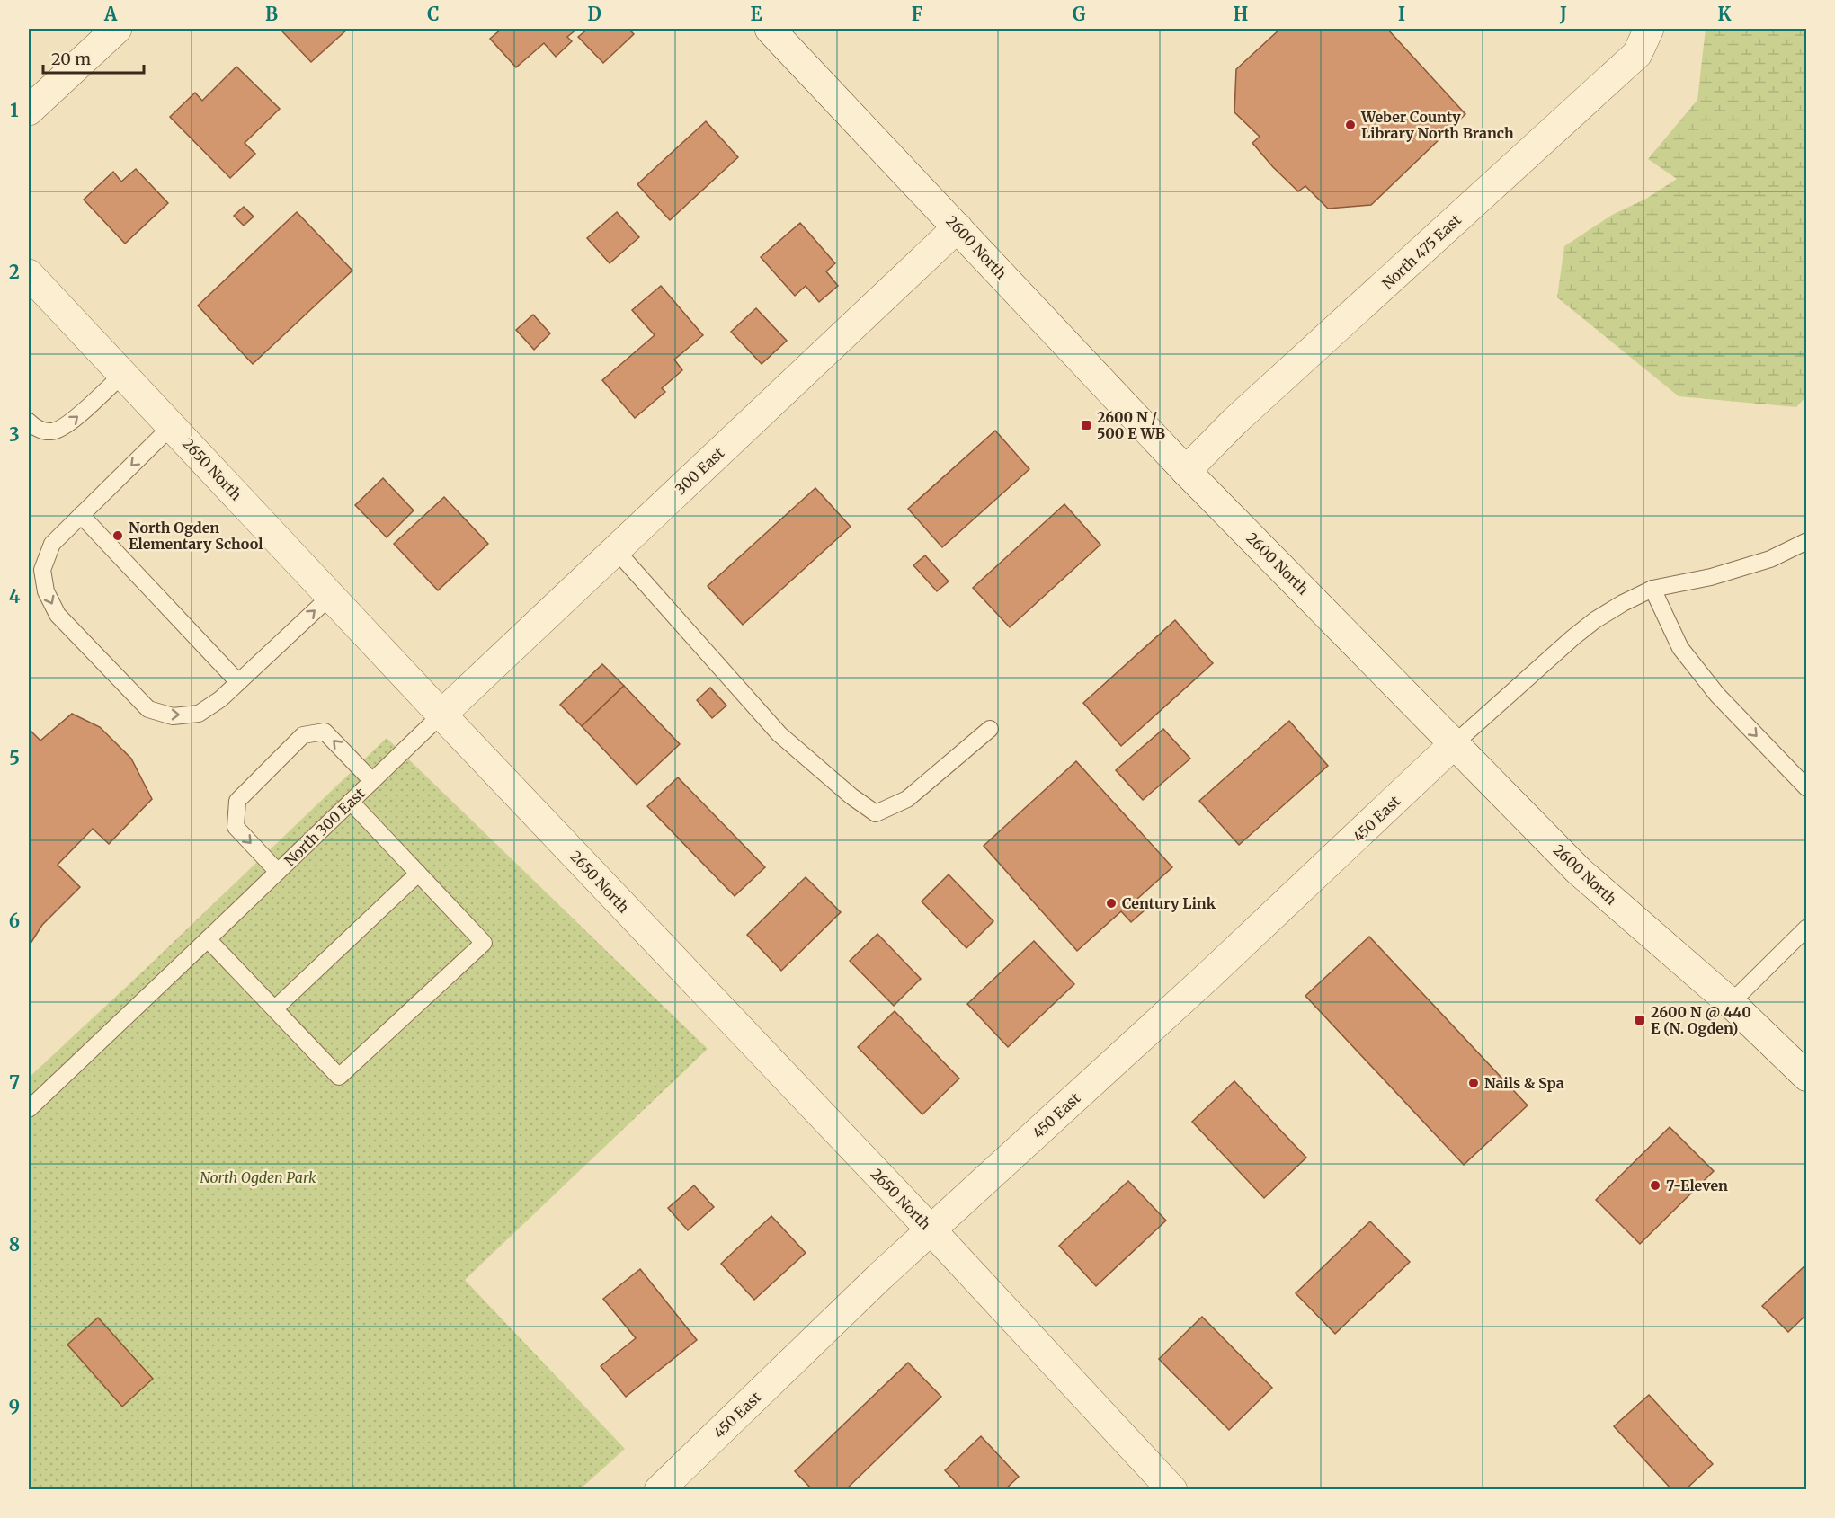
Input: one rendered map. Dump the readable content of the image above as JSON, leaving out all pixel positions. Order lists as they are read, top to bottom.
{
  "streets": {
    "street": [
      "2600 North",
      "North 475 East",
      "2650 North",
      "300 East",
      "450 East"
    ],
    "lane": ["North 300 East"]
  },
  "crossings": [
    ["2600 North", "North 475 East"],
    ["2600 North", "300 East"],
    ["2600 North", "450 East"],
    ["2650 North", "300 East"],
    ["2650 North", "450 East"],
    ["2650 North", "North 300 East"],
    ["300 East", "North 300 East"]
  ],
  "parks": ["North Ogden Park"],
  "places": {
    "other": [
      "Weber County Library North Branch",
      "North Ogden Elementary School",
      "Century Link",
      "Nails & Spa",
      "7-Eleven"
    ],
    "transit": ["2600 N / 500 E WB", "2600 N @ 440 E (N. Ogden)"]
  },
  "scale_bar": "20 m",
  "grid": {
    "columns": [
      "A",
      "B",
      "C",
      "D",
      "E",
      "F",
      "G",
      "H",
      "I",
      "J",
      "K"
    ],
    "rows": [
      "1",
      "2",
      "3",
      "4",
      "5",
      "6",
      "7",
      "8",
      "9"
    ]
  }
}
